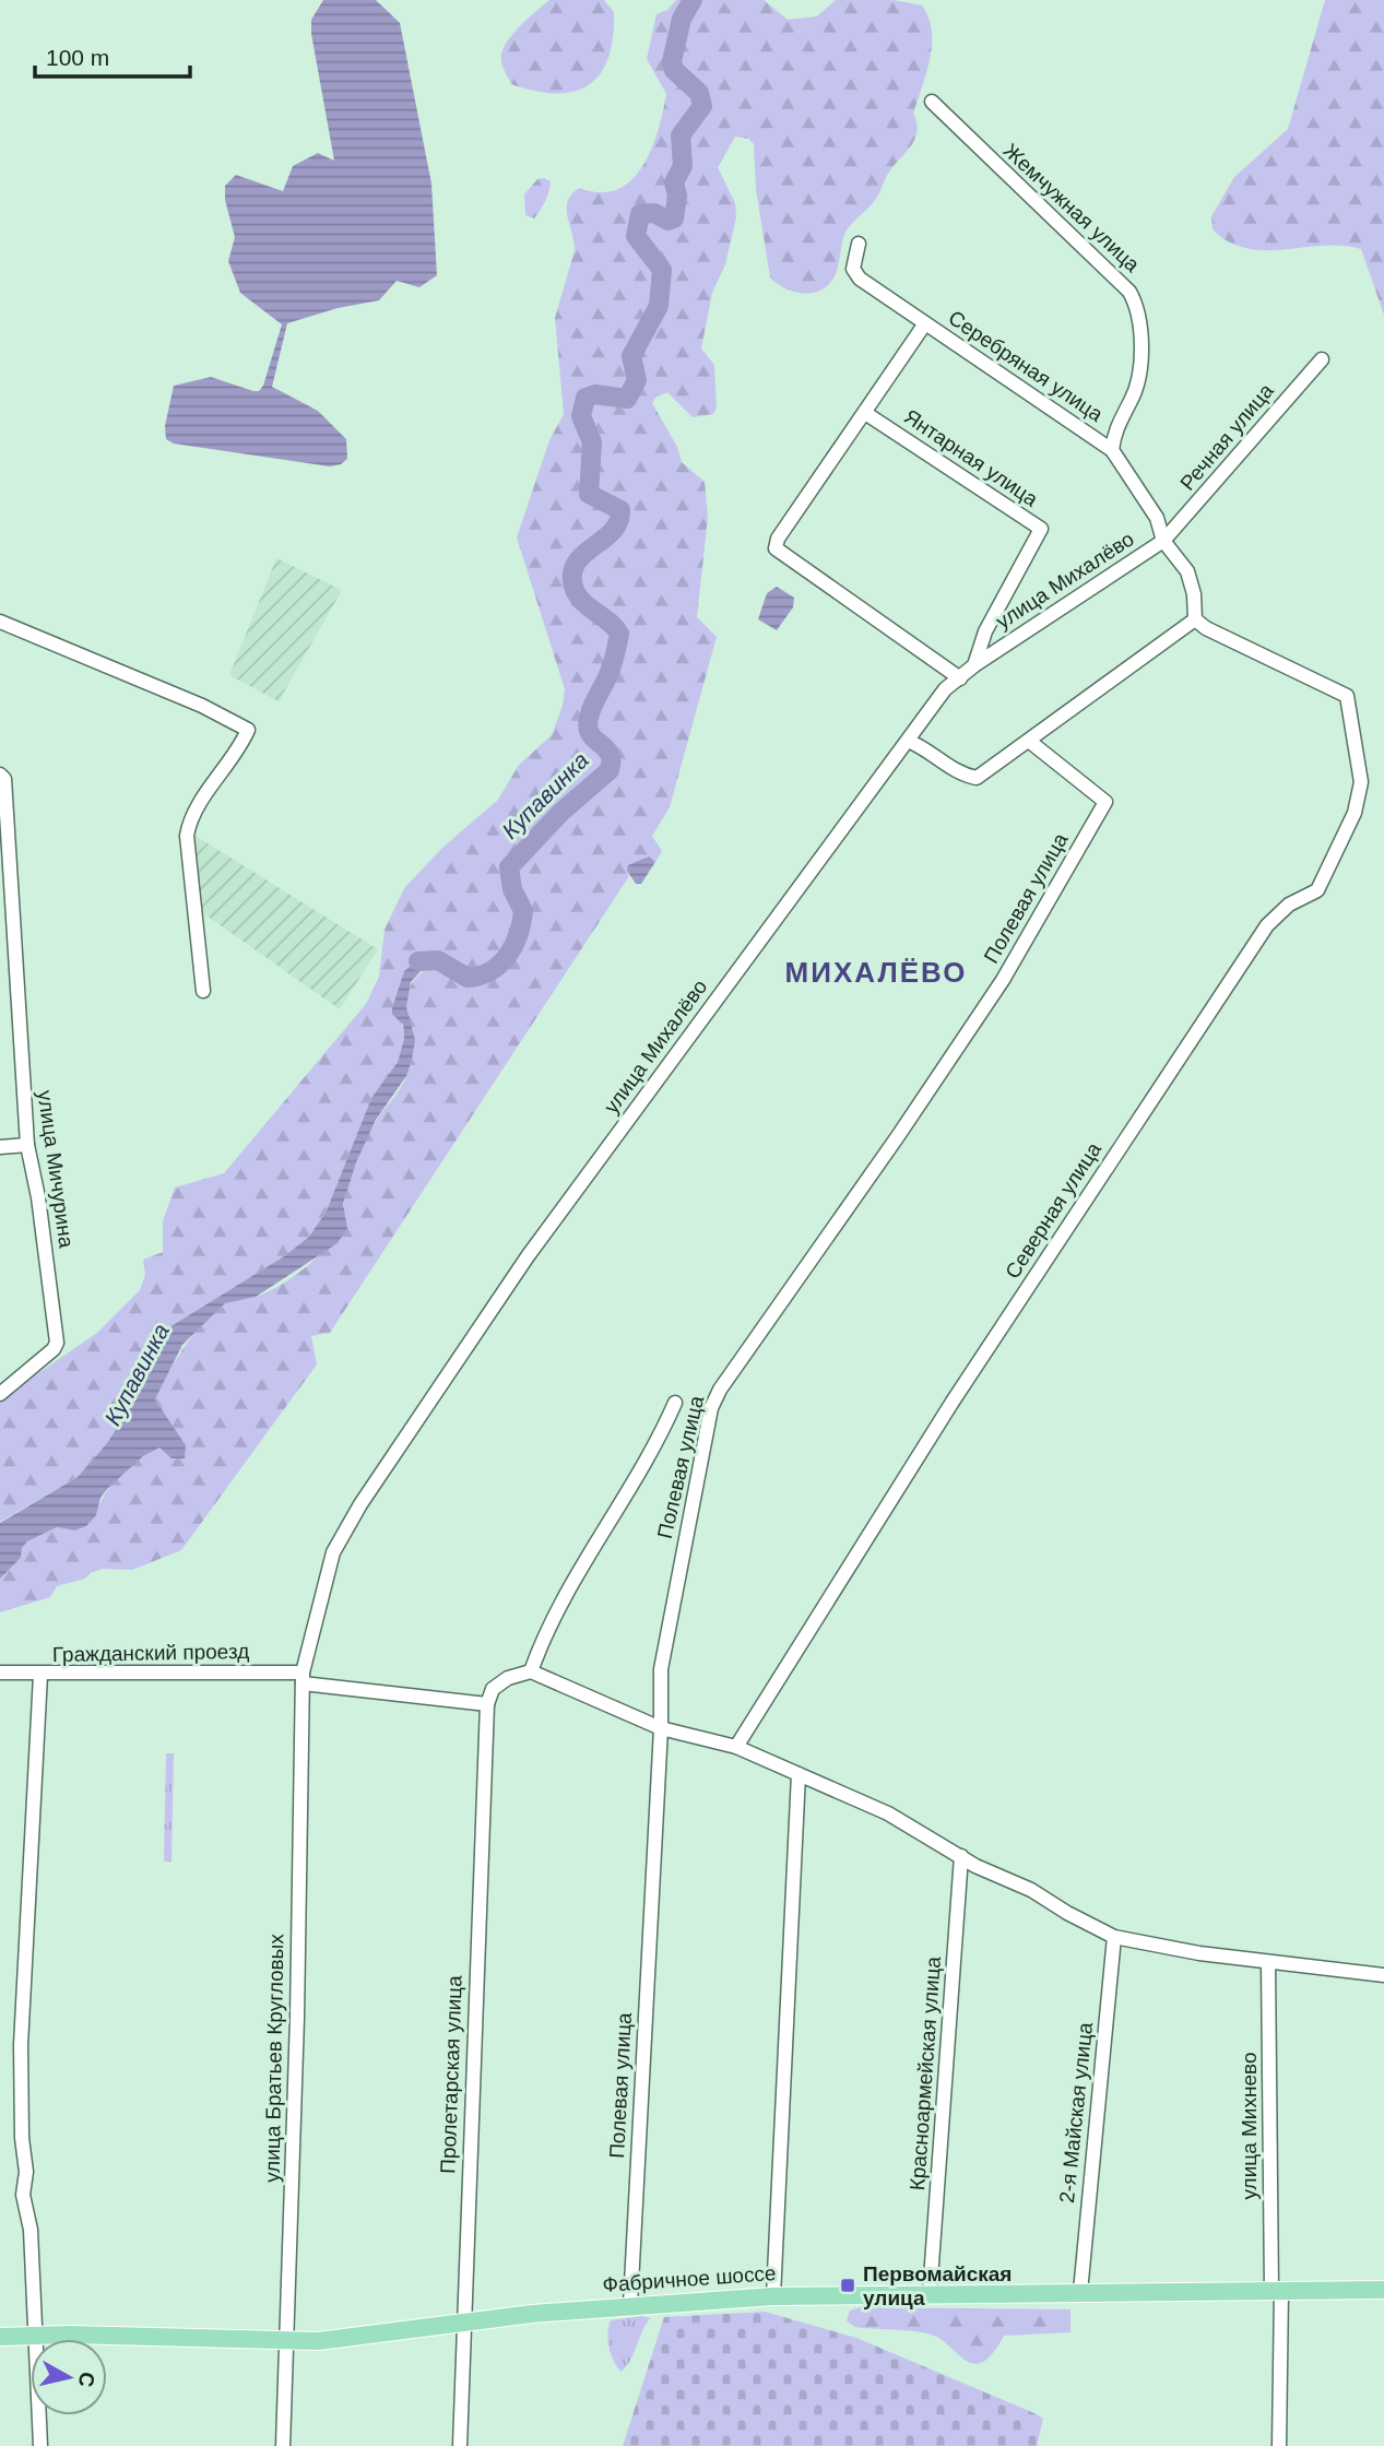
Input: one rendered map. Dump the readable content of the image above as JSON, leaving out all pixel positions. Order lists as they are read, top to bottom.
{
  "streets": {
    "main road": ["Фабричное шоссе"],
    "street": [
      "Жемчужная улица",
      "Серебряная улица",
      "Речная улица",
      "Янтарная улица",
      "улица Михалёво",
      "Полевая улица",
      "улица Мичурина",
      "Северная улица",
      "Гражданский проезд",
      "улица Братьев Кругловых",
      "Красноармейская улица",
      "Пролетарская улица",
      "2-я Майская улица",
      "улица Михнево"
    ]
  },
  "crossings": [
    ["Жемчужная улица", "Серебряная улица"],
    ["Серебряная улица", "Речная улица"],
    ["Серебряная улица", "улица Михалёво"],
    ["Серебряная улица", "Северная улица"],
    ["Речная улица", "улица Михалёво"],
    ["Янтарная улица", "улица Михалёво"],
    ["улица Михалёво", "Гражданский проезд"],
    ["улица Михалёво", "улица Братьев Кругловых"],
    ["Полевая улица", "Фабричное шоссе"],
    ["Гражданский проезд", "улица Братьев Кругловых"],
    ["Гражданский проезд", "Пролетарская улица"],
    ["улица Братьев Кругловых", "Фабричное шоссе"],
    ["Красноармейская улица", "Фабричное шоссе"],
    ["Пролетарская улица", "Фабричное шоссе"],
    ["2-я Майская улица", "Фабричное шоссе"],
    ["улица Михнево", "Фабричное шоссе"]
  ],
  "districts": ["МИХАЛЁВО"],
  "water": ["Купавинка"],
  "places": {
    "transit": ["Первомайская улица"]
  },
  "scale_bar": "100 m",
  "north": "right"
}
